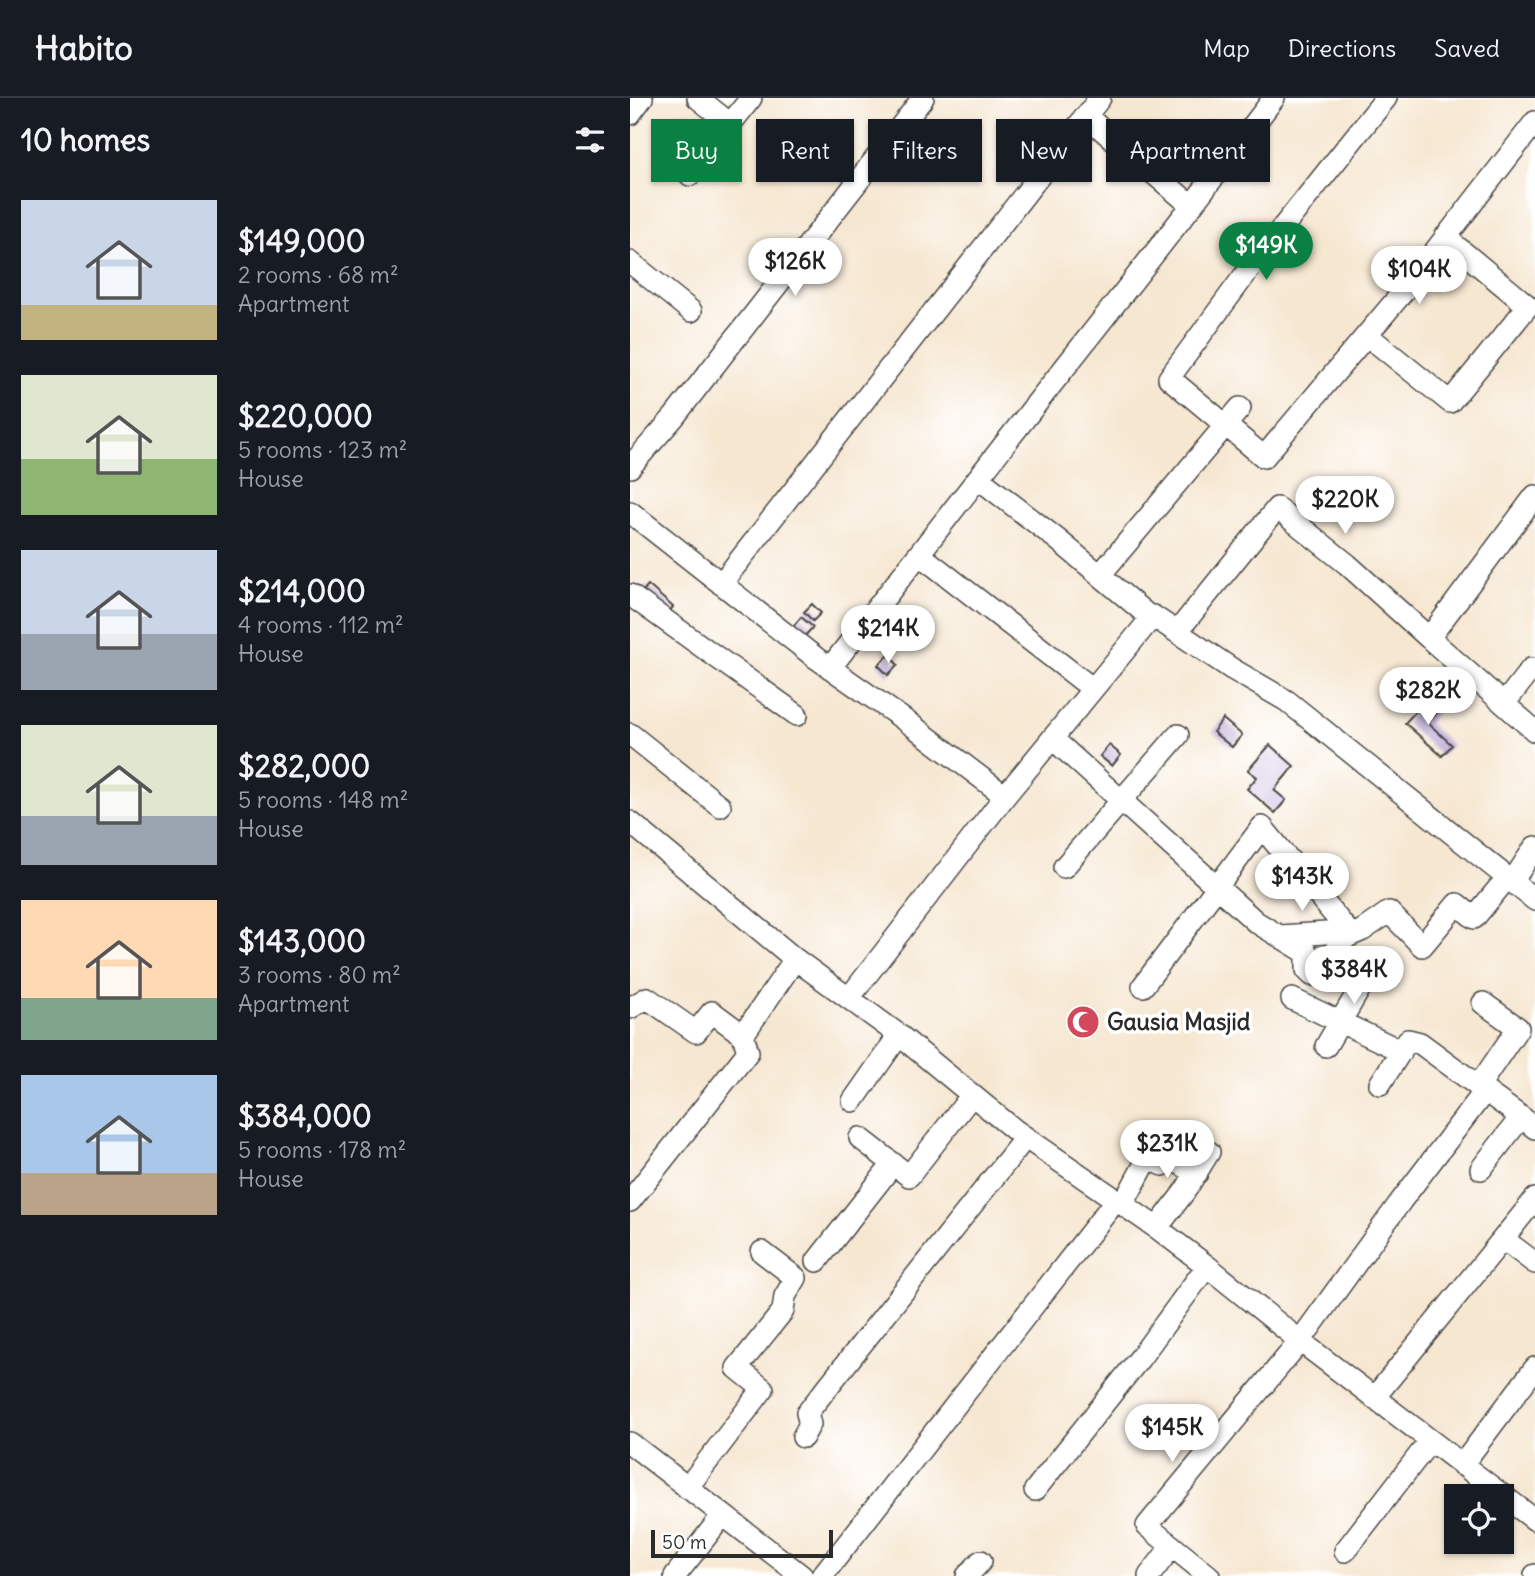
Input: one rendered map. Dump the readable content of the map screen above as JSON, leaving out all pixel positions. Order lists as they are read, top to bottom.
{
  "places": {
    "mosque": ["Gausia Masjid"]
  },
  "scale_bar": "50 m",
  "page": {
    "header": "Habito",
    "nav": ["Map", "Directions", "Saved"],
    "heading": "10 homes",
    "chip": [
      "Buy",
      "Rent",
      "Filters",
      "New",
      "Apartment"
    ],
    "list": [
      {
        "name": "$149,000",
        "note": "2 rooms · 68 m² · Apartment"
      },
      {
        "name": "$220,000",
        "note": "5 rooms · 123 m² · House"
      },
      {
        "name": "$214,000",
        "note": "4 rooms · 112 m² · House"
      },
      {
        "name": "$282,000",
        "note": "5 rooms · 148 m² · House"
      },
      {
        "name": "$143,000",
        "note": "3 rooms · 80 m² · Apartment"
      },
      {
        "name": "$384,000",
        "note": "5 rooms · 178 m² · House"
      }
    ],
    "price": [
      "$149K",
      "$126K",
      "$104K",
      "$220K",
      "$214K",
      "$282K",
      "$143K",
      "$384K",
      "$231K",
      "$145K"
    ],
    "scale": "50 m"
  }
}
